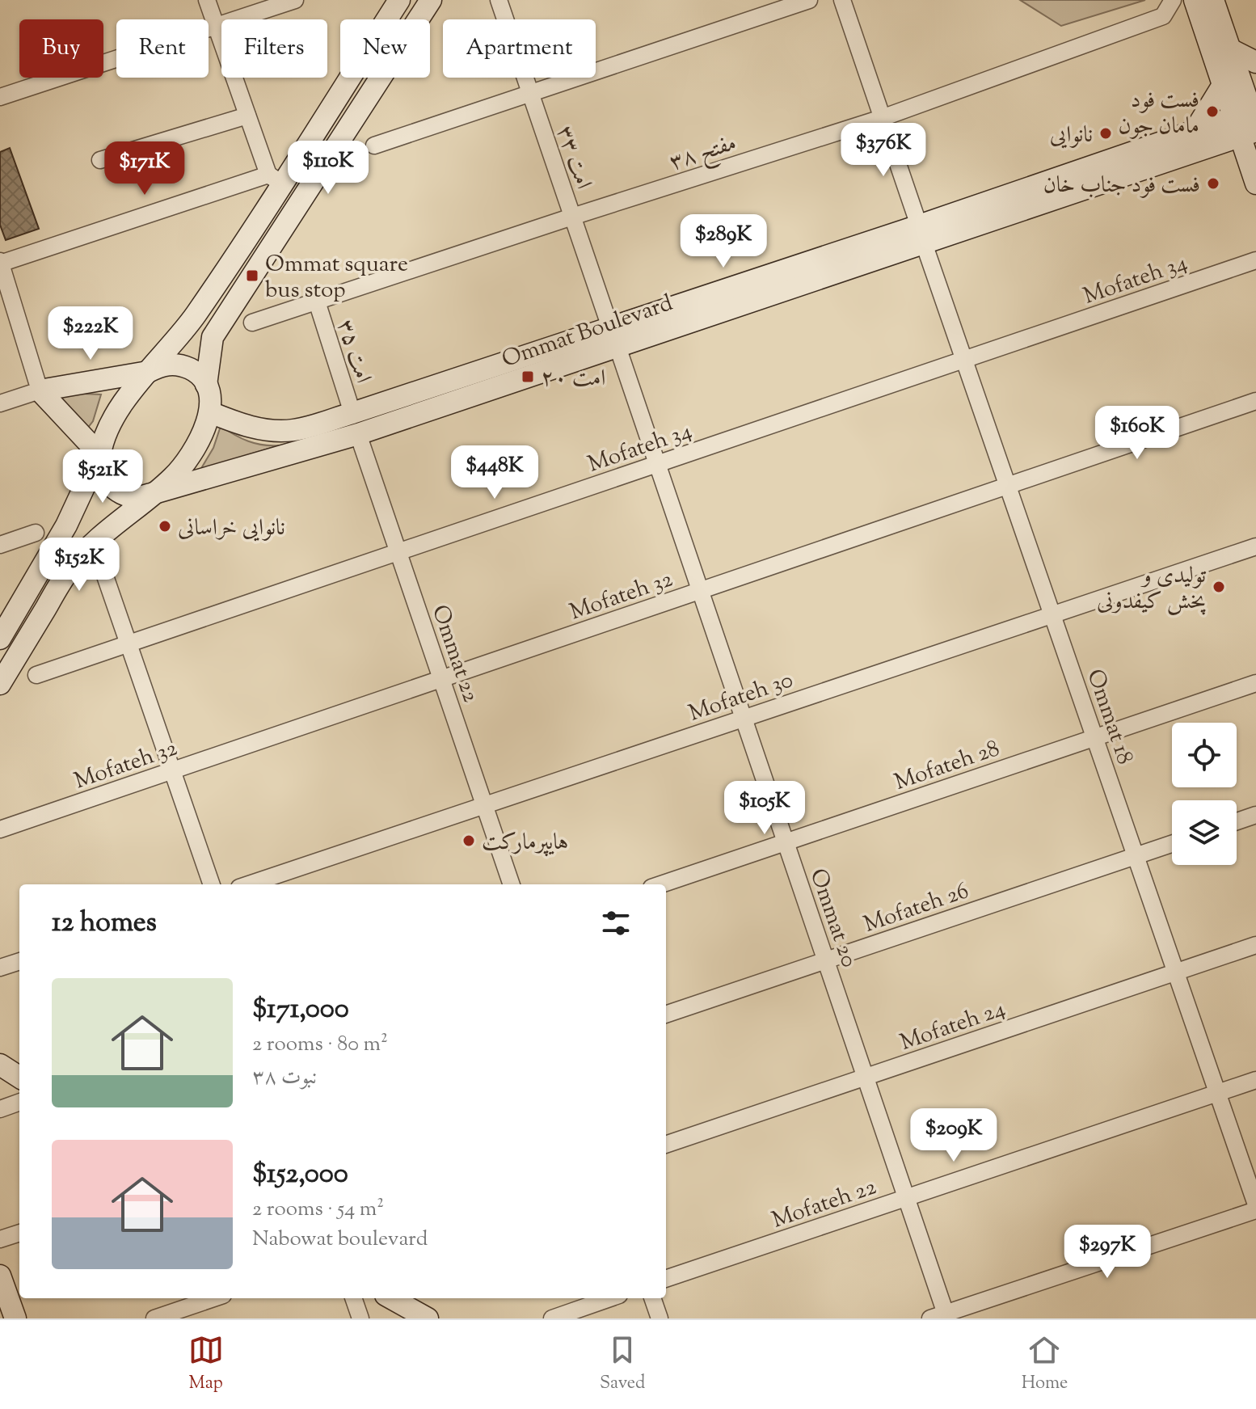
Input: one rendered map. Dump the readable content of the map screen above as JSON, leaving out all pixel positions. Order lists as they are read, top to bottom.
{
  "streets": {
    "main road": ["Ommat Boulevard"],
    "street": [
      "مفتح ۳۸",
      "امت ۳۳",
      "Mofateh 34",
      "امت ۳۵",
      "Mofateh 32",
      "Ommat 22",
      "Mofateh 30",
      "Ommat 18",
      "Mofateh 28",
      "Mofateh 26",
      "Ommat 20",
      "Mofateh 24",
      "Mofateh 22"
    ]
  },
  "crossings": [
    ["مفتح ۳۸", "امت ۳۳"],
    ["مفتح ۳۸", "امت ۳۵"],
    ["مفتح ۳۸", "Ommat 18"],
    ["امت ۳۳", "Ommat Boulevard"],
    ["امت ۳۳", "Ommat 20"],
    ["Mofateh 34", "Ommat 22"],
    ["Mofateh 34", "Ommat 18"],
    ["Mofateh 34", "Ommat 20"],
    ["Ommat Boulevard", "امت ۳۵"],
    ["Ommat Boulevard", "Ommat 22"],
    ["Ommat Boulevard", "Ommat 18"],
    ["Ommat Boulevard", "Ommat 20"],
    ["امت ۳۵", "Ommat 22"],
    ["Mofateh 32", "Ommat 22"],
    ["Mofateh 32", "Ommat 18"],
    ["Mofateh 32", "Ommat 20"],
    ["Ommat 22", "Mofateh 30"],
    ["Mofateh 30", "Ommat 18"],
    ["Mofateh 30", "Ommat 20"],
    ["Ommat 18", "Mofateh 28"],
    ["Ommat 18", "Mofateh 26"],
    ["Ommat 18", "Mofateh 24"],
    ["Ommat 18", "Mofateh 22"],
    ["Mofateh 28", "Ommat 20"],
    ["Mofateh 26", "Ommat 20"],
    ["Ommat 20", "Mofateh 24"],
    ["Ommat 20", "Mofateh 22"]
  ],
  "places": {
    "other": [
      "فست فود مامان جون",
      "نانوایی",
      "فست فود جناب خان",
      "نانوایی خراسانی",
      "تولیدی و پخش کیفدونی",
      "هایپرمارکت"
    ],
    "transit": ["Ommat square bus stop", "امت ۲۰"]
  },
  "page": {
    "chip": [
      "Buy",
      "Rent",
      "Filters",
      "New",
      "Apartment"
    ],
    "price": [
      "$376K",
      "$110K",
      "$171K",
      "$289K",
      "$222K",
      "$160K",
      "$448K",
      "$521K",
      "$152K",
      "$105K",
      "$209K",
      "$297K"
    ],
    "heading": "12 homes",
    "list": [
      {
        "name": "$171,000",
        "note": "2 rooms · 80 m² · نبوت ۳۸"
      },
      {
        "name": "$152,000",
        "note": "2 rooms · 54 m² · Nabowat boulevard"
      }
    ],
    "tabs": ["Map", "Saved", "Home"]
  }
}
